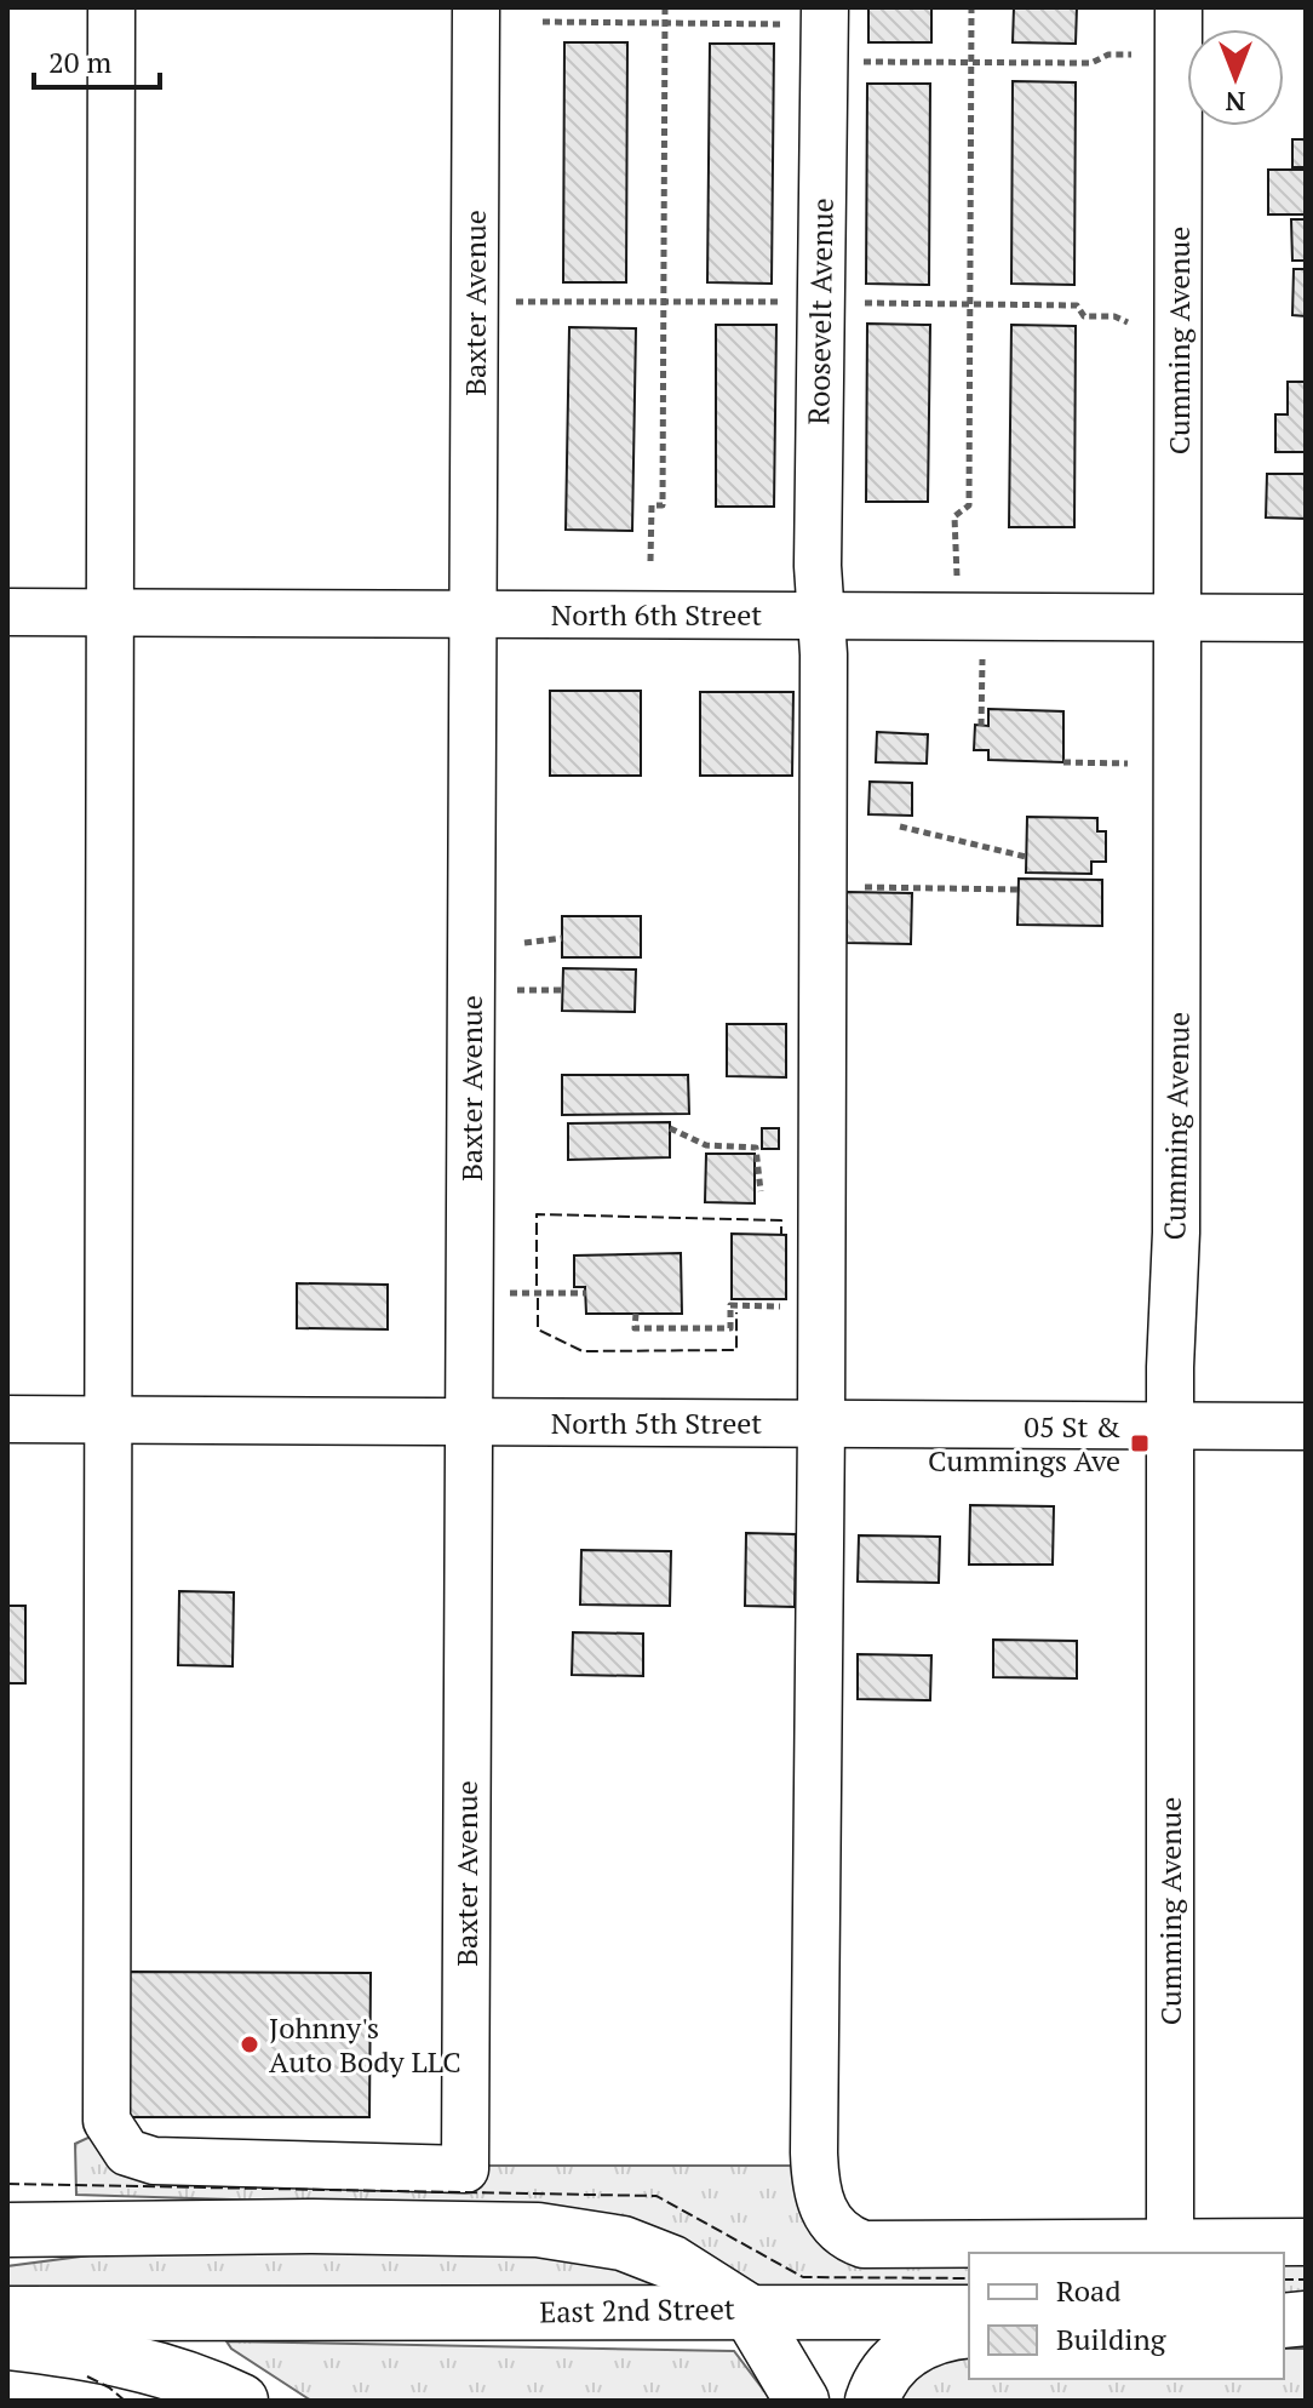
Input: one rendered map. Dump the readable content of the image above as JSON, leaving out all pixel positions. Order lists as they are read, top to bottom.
{
  "streets": {
    "main road": ["East 2nd Street"],
    "street": [
      "Baxter Avenue",
      "Roosevelt Avenue",
      "Cumming Avenue",
      "North 6th Street",
      "North 5th Street"
    ]
  },
  "crossings": [
    ["Baxter Avenue", "North 6th Street"],
    ["Baxter Avenue", "North 5th Street"],
    ["Roosevelt Avenue", "Cumming Avenue"],
    ["Roosevelt Avenue", "North 6th Street"],
    ["Roosevelt Avenue", "North 5th Street"],
    ["Cumming Avenue", "North 6th Street"],
    ["Cumming Avenue", "North 5th Street"]
  ],
  "places": {
    "transit": ["05 St & Cummings Ave"],
    "other": ["Johnny's Auto Body LLC"]
  },
  "legend": ["Road", "Building"],
  "scale_bar": "20 m",
  "north": "bottom"
}
